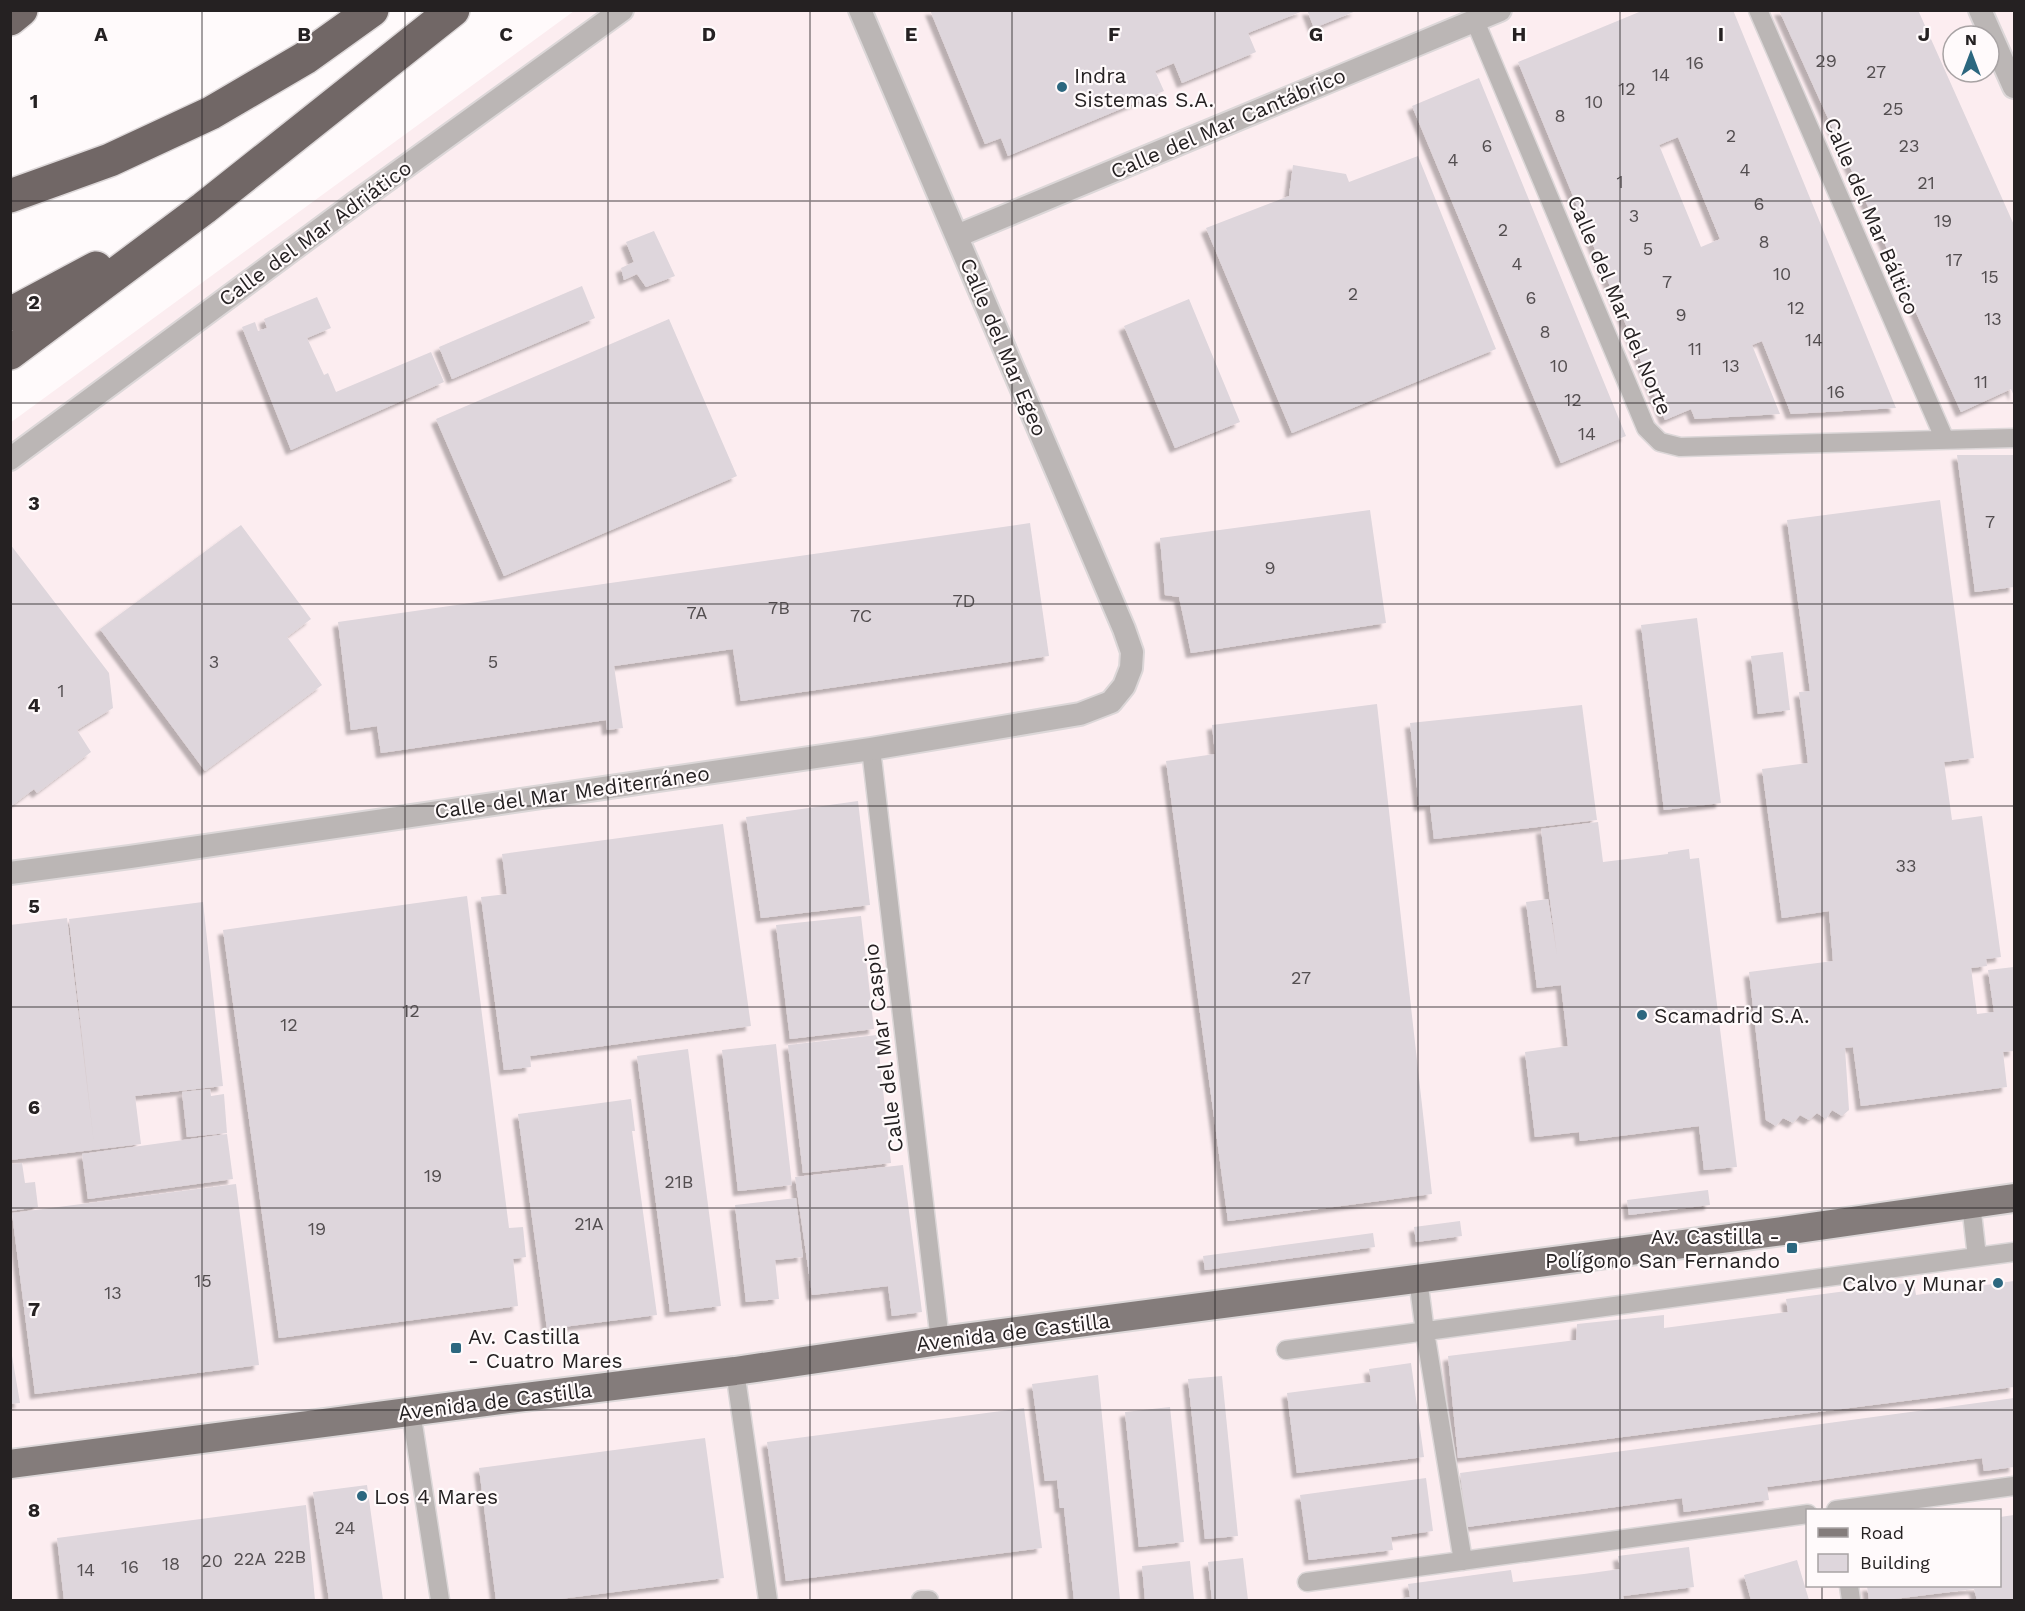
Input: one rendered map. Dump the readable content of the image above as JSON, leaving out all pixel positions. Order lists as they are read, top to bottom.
{
  "streets": {
    "main road": ["Avenida de Castilla"],
    "street": [
      "Calle del Mar Cantábrico",
      "Calle del Mar Báltico",
      "Calle del Mar Adriático",
      "Calle del Mar del Norte",
      "Calle del Mar Egeo",
      "Calle del Mar Mediterráneo",
      "Calle del Mar Caspio"
    ]
  },
  "crossings": [
    ["Calle del Mar Cantábrico", "Calle del Mar del Norte"],
    ["Calle del Mar Cantábrico", "Calle del Mar Egeo"],
    ["Calle del Mar Báltico", "Calle del Mar del Norte"],
    ["Calle del Mar Egeo", "Calle del Mar Mediterráneo"],
    ["Calle del Mar Mediterráneo", "Calle del Mar Caspio"],
    ["Calle del Mar Caspio", "Avenida de Castilla"]
  ],
  "places": {
    "other": [
      "Indra Sistemas S.A.",
      "Scamadrid S.A.",
      "Calvo y Munar",
      "Los 4 Mares"
    ],
    "transit": ["Av. Castilla - Polígono San Fernando", "Av. Castilla - Cuatro Mares"]
  },
  "house_numbers": [
    "29",
    "16",
    "27",
    "14",
    "12",
    "10",
    "25",
    "8",
    "2",
    "6",
    "23",
    "4",
    "4",
    "1",
    "21",
    "6",
    "3",
    "19",
    "2",
    "8",
    "5",
    "17",
    "4",
    "10",
    "15",
    "7",
    "2",
    "6",
    "12",
    "9",
    "13",
    "8",
    "14",
    "11",
    "10",
    "13",
    "11",
    "16",
    "12",
    "14",
    "7",
    "9",
    "7D",
    "7B",
    "7A",
    "7C",
    "3",
    "5",
    "1",
    "33",
    "27",
    "12",
    "12",
    "19",
    "21B",
    "21A",
    "19",
    "15",
    "13",
    "24",
    "22B",
    "22A",
    "20",
    "18",
    "16",
    "14"
  ],
  "legend": ["Road", "Building"],
  "north": "top",
  "grid": {
    "columns": [
      "A",
      "B",
      "C",
      "D",
      "E",
      "F",
      "G",
      "H",
      "I",
      "J"
    ],
    "rows": [
      "1",
      "2",
      "3",
      "4",
      "5",
      "6",
      "7",
      "8"
    ]
  }
}
